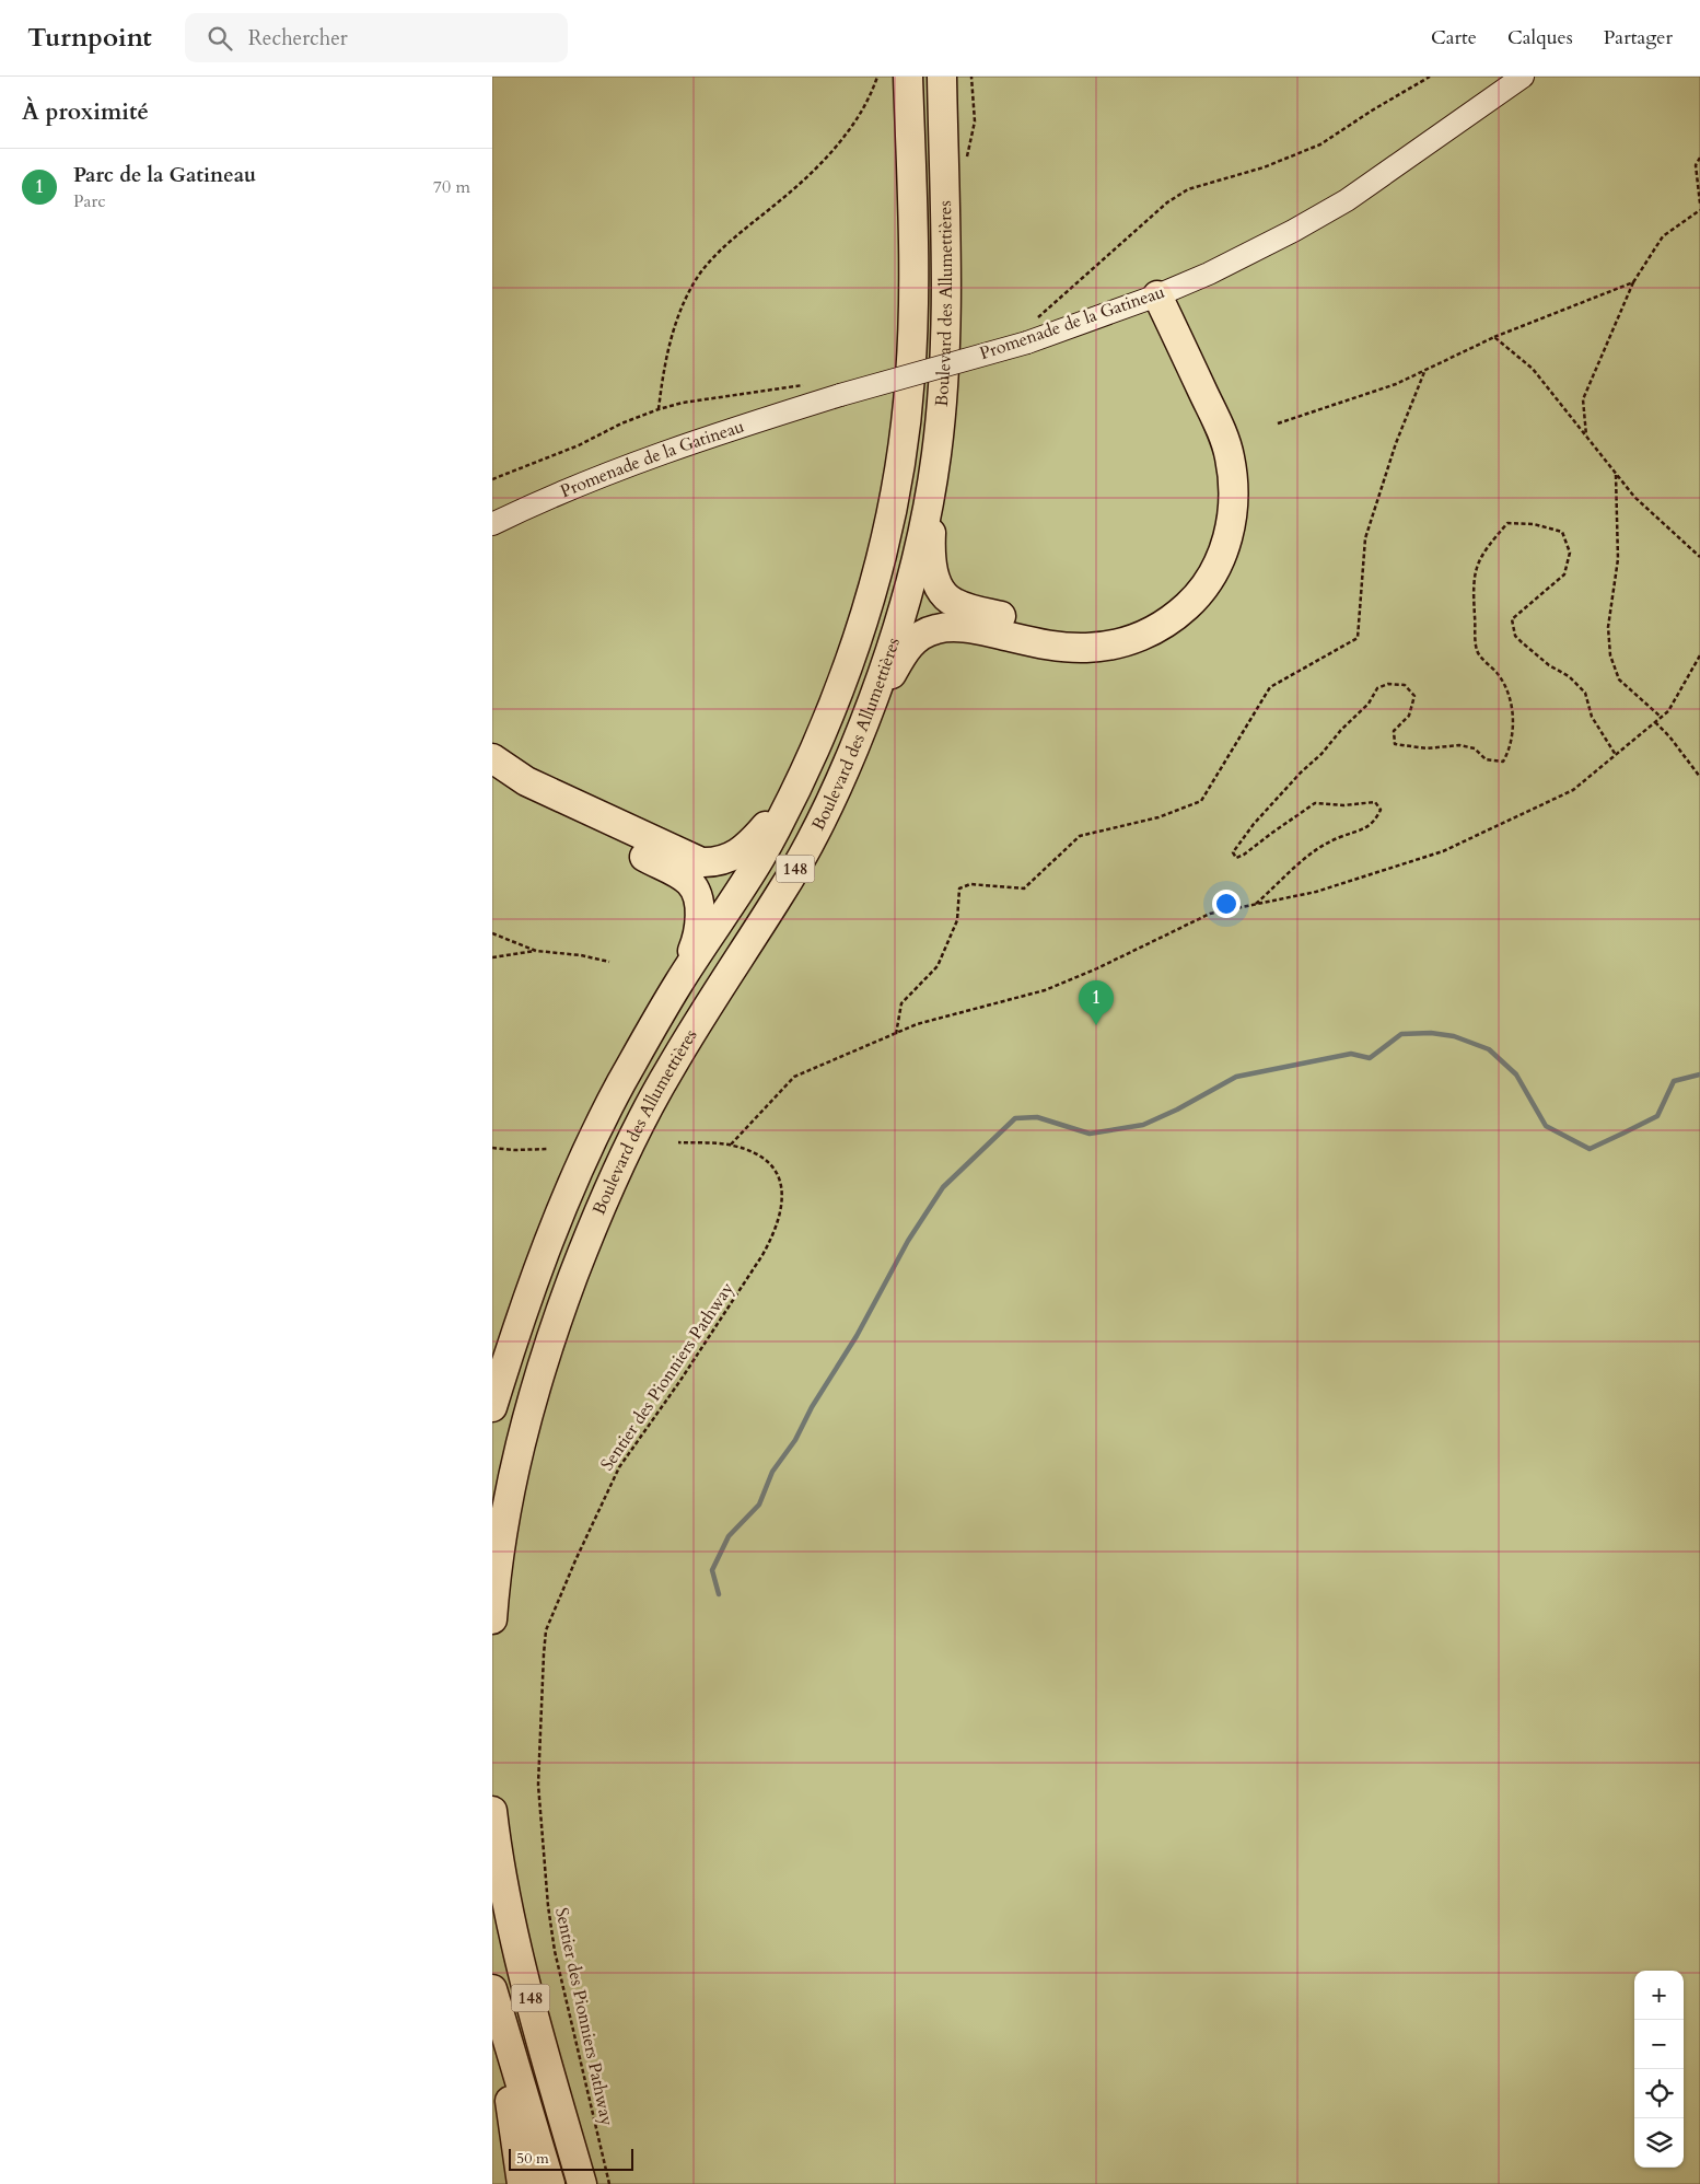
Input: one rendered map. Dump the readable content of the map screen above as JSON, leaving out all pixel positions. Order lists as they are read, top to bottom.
{
  "streets": {
    "highway": ["Boulevard des Allumettières", "148"],
    "street": ["Promenade de la Gatineau"],
    "path": ["Sentier des Pionniers Pathway"]
  },
  "scale_bar": "50 m",
  "page": {
    "header": "Turnpoint",
    "search": "Rechercher",
    "nav": ["Carte", "Calques", "Partager"],
    "heading": "À proximité",
    "list": [
      {
        "mark": "1",
        "name": "Parc de la Gatineau",
        "note": "Parc",
        "value": "70 m"
      }
    ],
    "pins": "1",
    "map_buttons": ["+", "−"],
    "scale": "50 m"
  }
}
